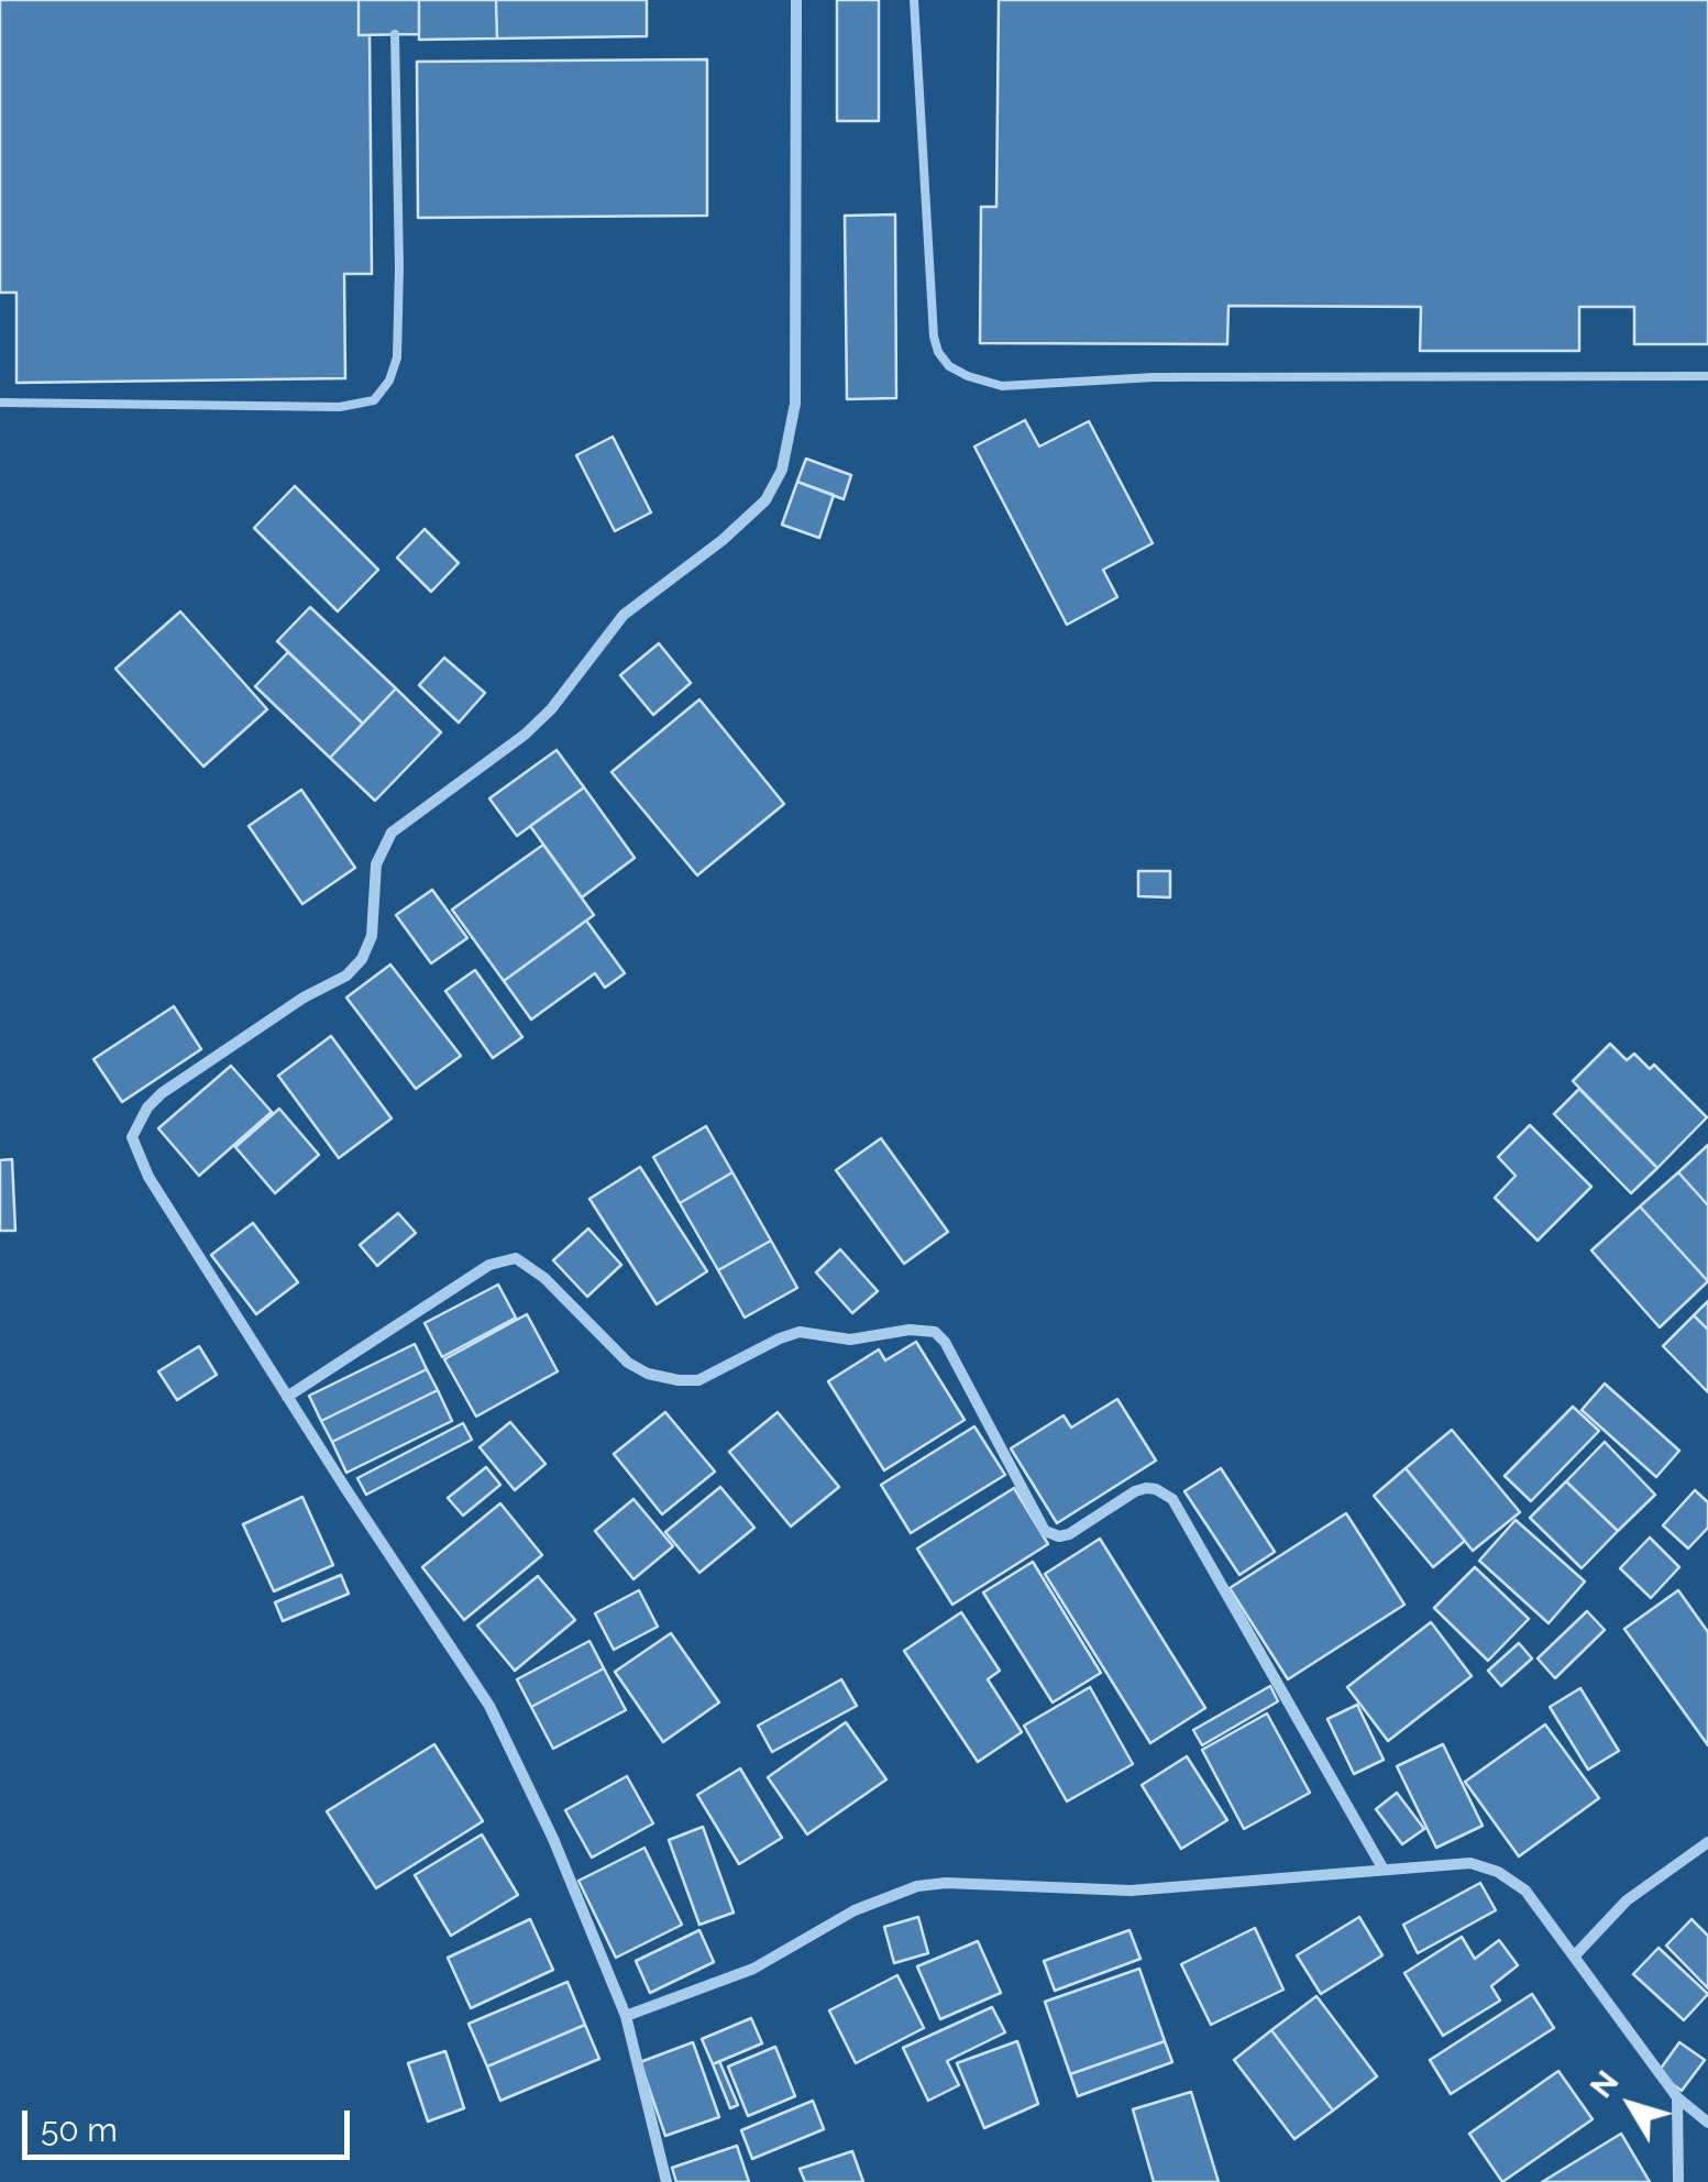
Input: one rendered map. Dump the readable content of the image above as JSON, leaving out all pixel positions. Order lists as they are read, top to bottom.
{
  "scale_bar": "50 m",
  "north": "top left"
}
